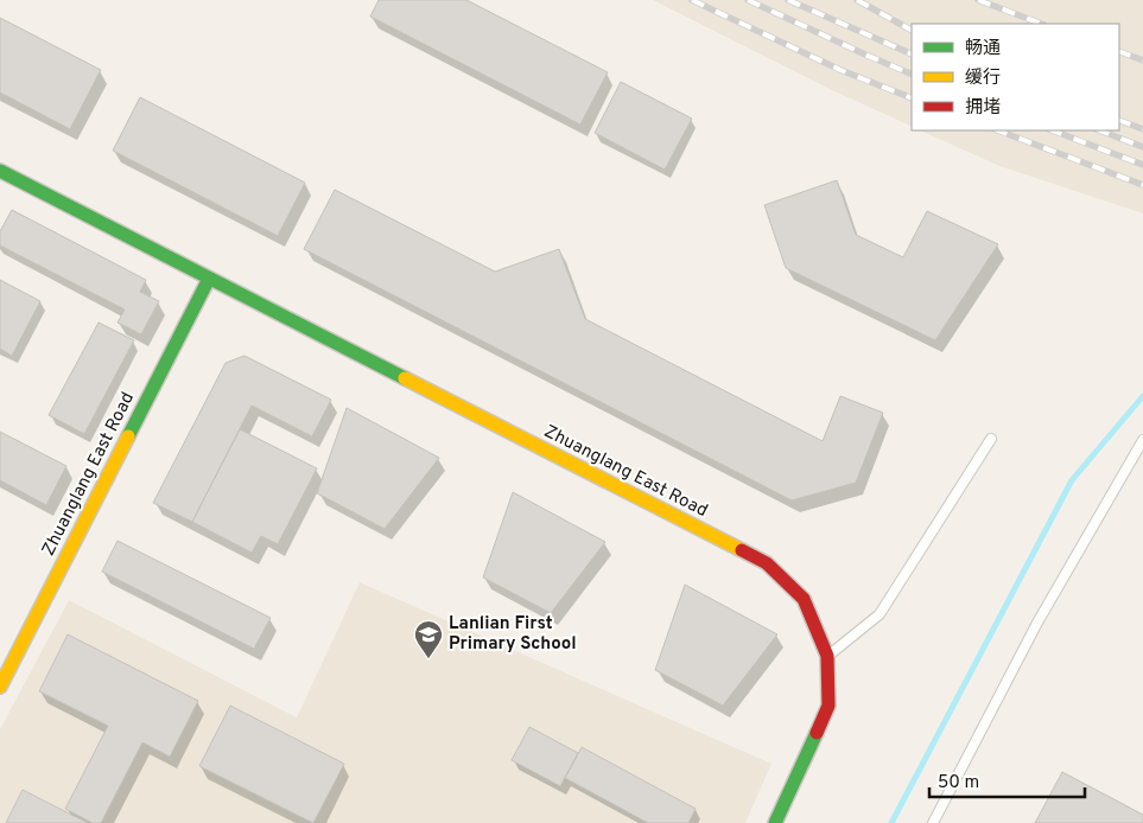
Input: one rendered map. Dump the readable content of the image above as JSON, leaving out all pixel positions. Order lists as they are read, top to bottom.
{
  "streets": {
    "street": ["Zhuanglang East Road"]
  },
  "places": {
    "school or university": ["Lanlian First Primary School"]
  },
  "legend": ["畅通", "缓行", "拥堵"],
  "scale_bar": "50 m"
}
